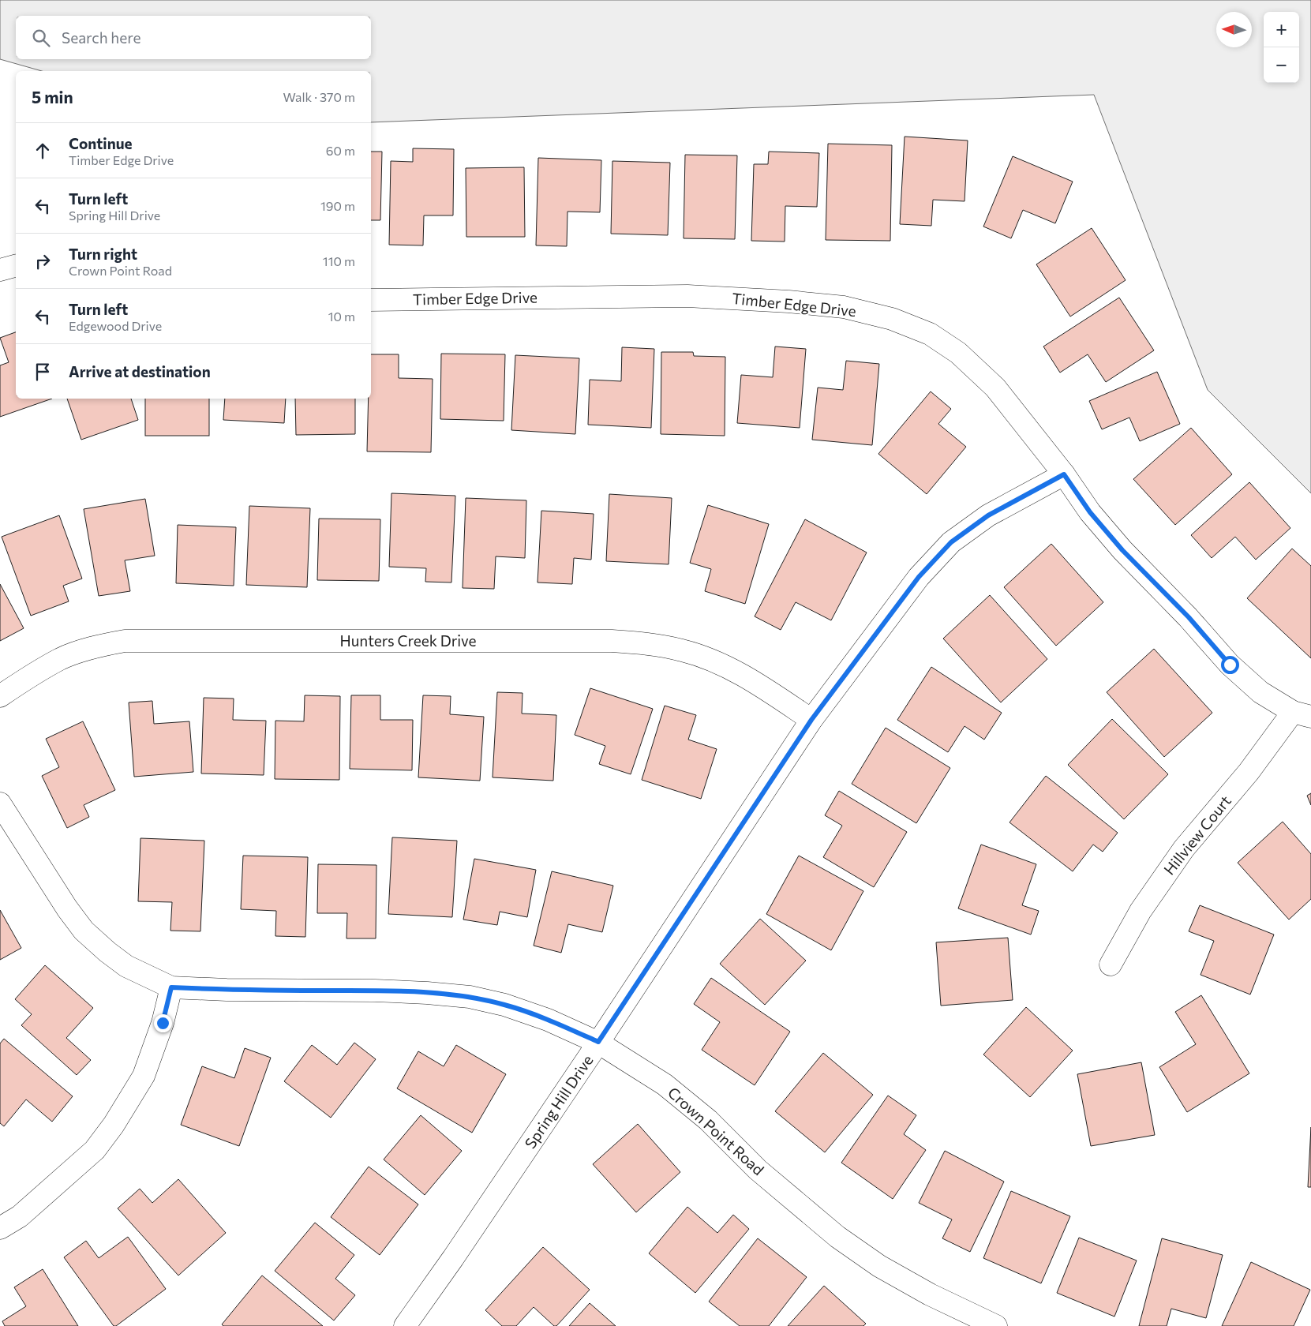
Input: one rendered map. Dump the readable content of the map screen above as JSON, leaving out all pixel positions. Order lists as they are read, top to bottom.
{
  "streets": {
    "street": [
      "Timber Edge Drive",
      "Hunters Creek Drive",
      "Hillview Court",
      "Spring Hill Drive",
      "Crown Point Road"
    ]
  },
  "crossings": [
    ["Timber Edge Drive", "Hillview Court"],
    ["Timber Edge Drive", "Spring Hill Drive"],
    ["Hunters Creek Drive", "Spring Hill Drive"],
    ["Spring Hill Drive", "Crown Point Road"]
  ],
  "north": "left",
  "page": {
    "map_buttons": ["+", "−"],
    "search": "Search here",
    "heading": ["5 min", "Walk · 370 m"],
    "list": [
      ["Continue", "Timber Edge Drive", "60 m"],
      ["Turn left", "Spring Hill Drive", "190 m"],
      ["Turn right", "Crown Point Road", "110 m"],
      ["Turn left", "Edgewood Drive", "10 m"],
      "Arrive at destination"
    ]
  }
}
